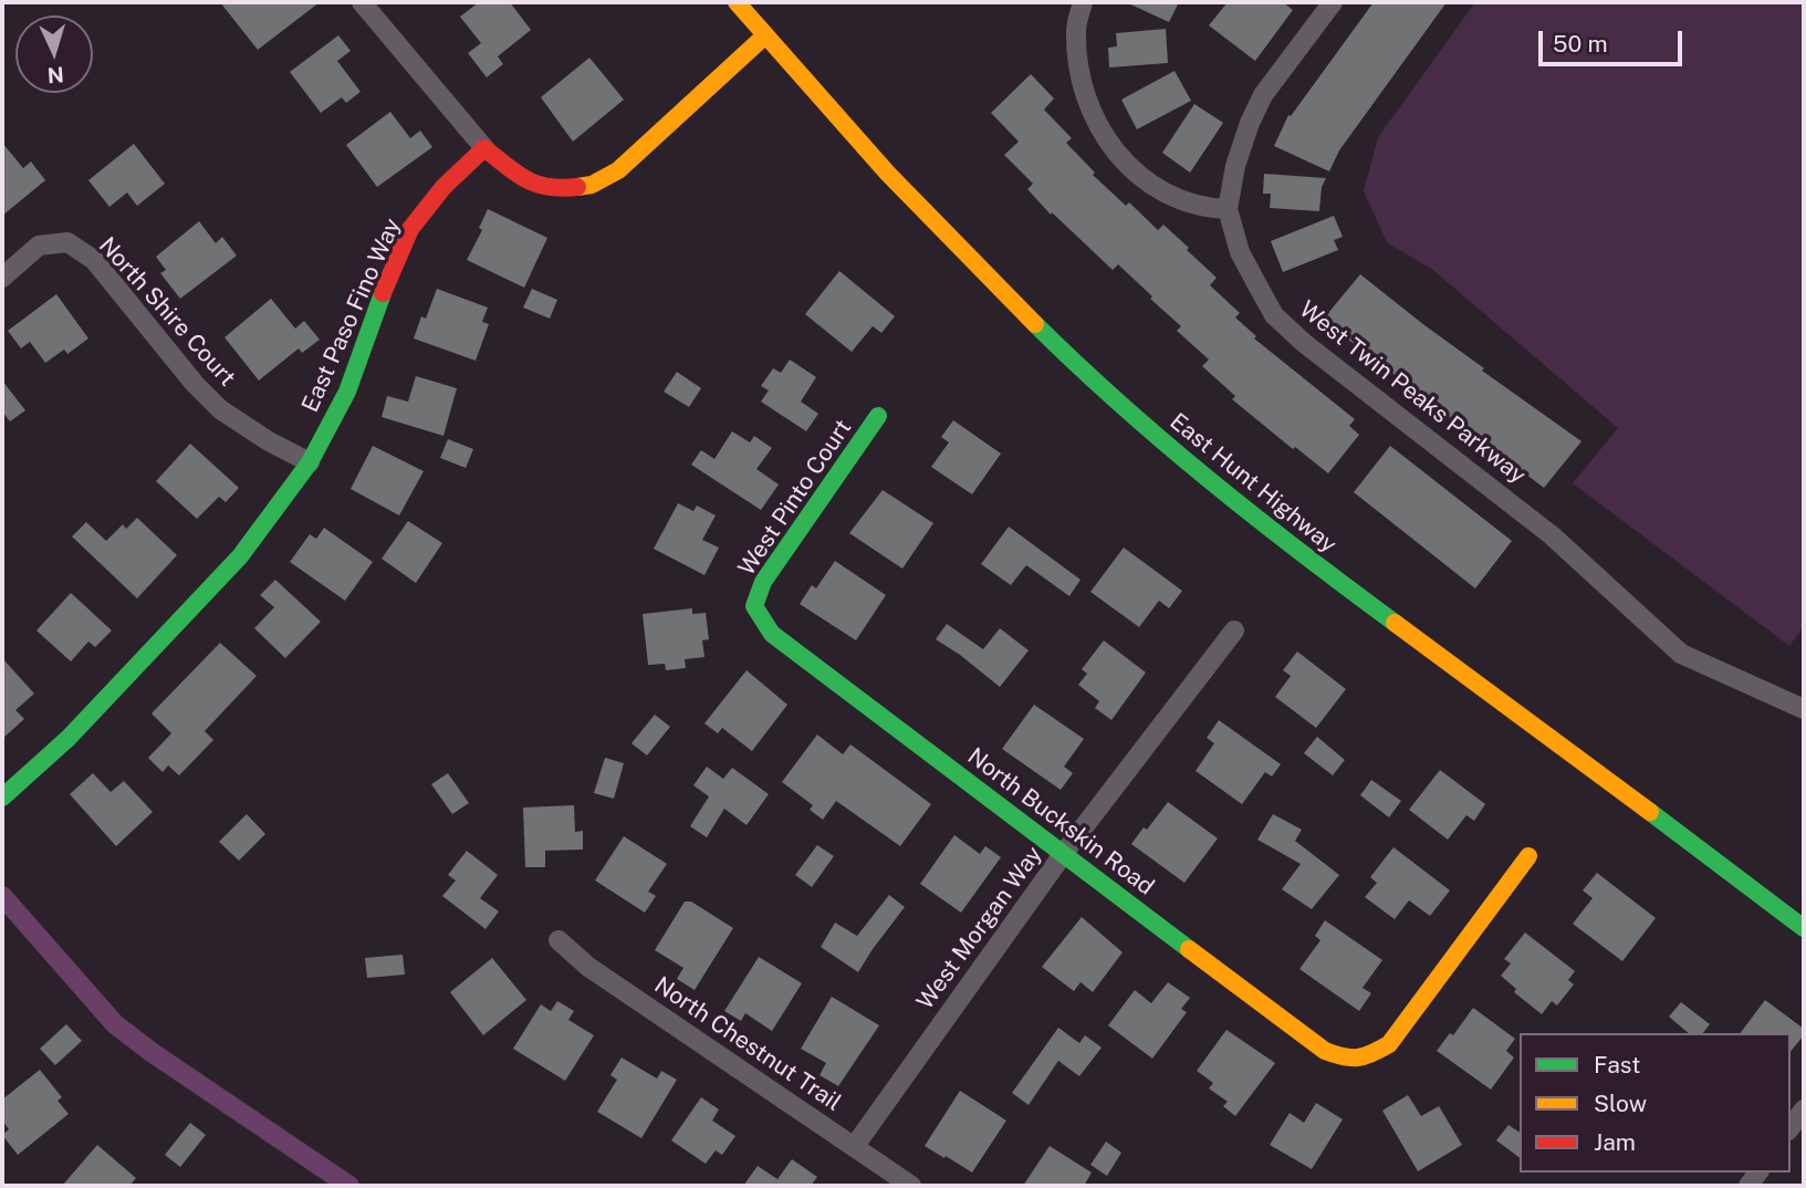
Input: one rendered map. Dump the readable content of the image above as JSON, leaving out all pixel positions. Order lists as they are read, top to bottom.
{
  "streets": {
    "street": [
      "North Shire Court",
      "East Paso Fino Way",
      "West Twin Peaks Parkway",
      "East Hunt Highway",
      "West Pinto Court",
      "North Buckskin Road",
      "West Morgan Way",
      "North Chestnut Trail"
    ]
  },
  "crossings": [
    ["North Shire Court", "East Paso Fino Way"],
    ["West Pinto Court", "North Buckskin Road"],
    ["North Buckskin Road", "West Morgan Way"],
    ["West Morgan Way", "North Chestnut Trail"]
  ],
  "legend": ["Fast", "Slow", "Jam"],
  "scale_bar": "50 m",
  "north": "bottom"
}
